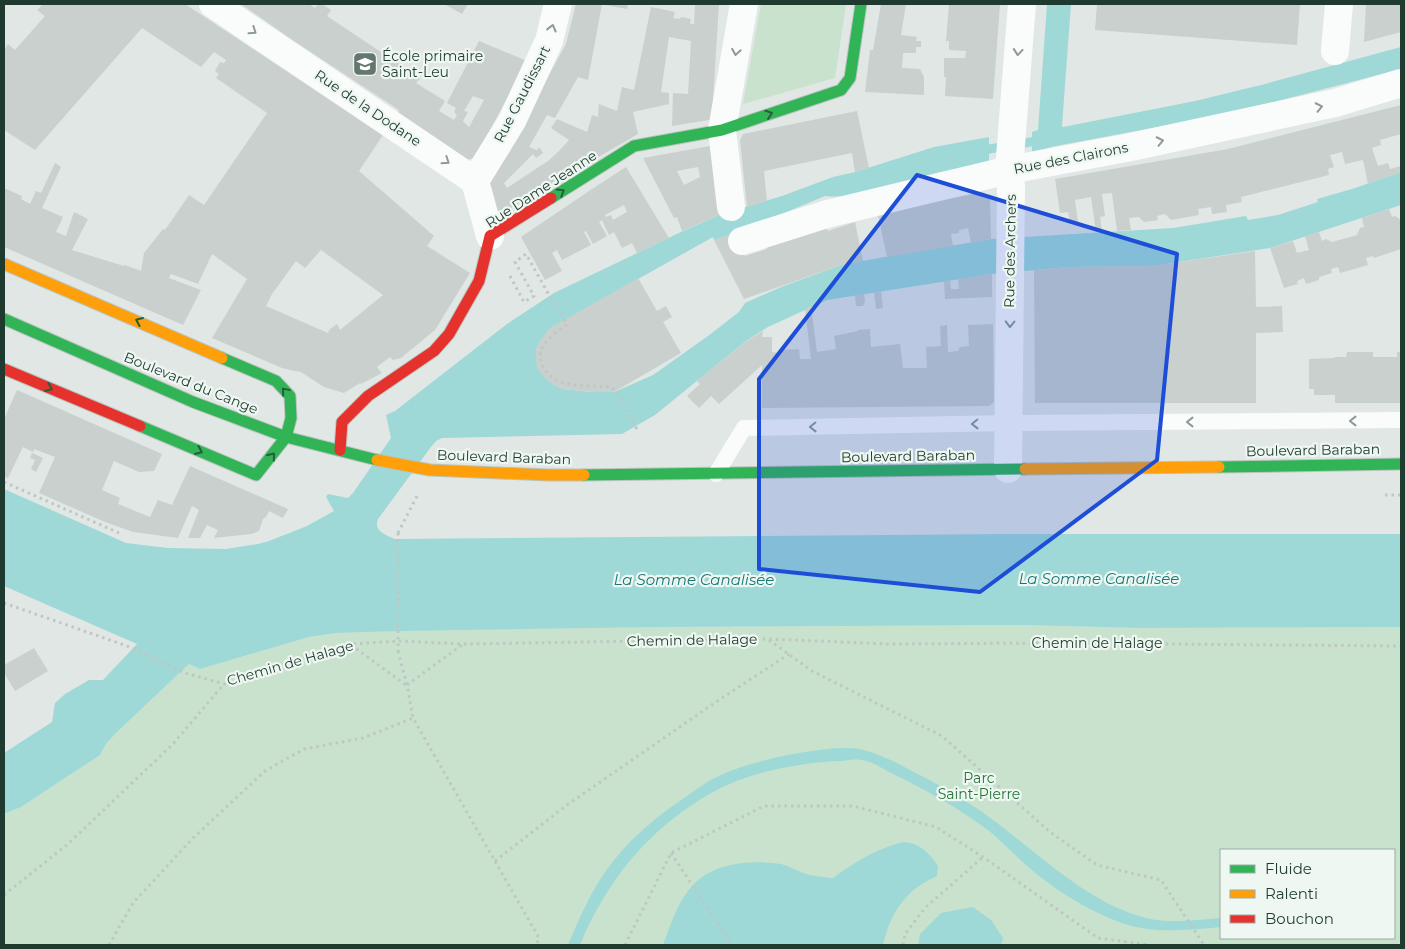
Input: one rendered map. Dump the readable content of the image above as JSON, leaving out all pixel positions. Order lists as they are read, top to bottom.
{
  "streets": {
    "street": [
      "Rue Gaudissart",
      "Rue de la Dodane",
      "Rue des Clairons",
      "Rue Dame Jeanne",
      "Rue des Archers",
      "Boulevard du Cange",
      "Boulevard Baraban"
    ],
    "path": ["Chemin de Halage"]
  },
  "crossings": [
    ["Rue Gaudissart", "Rue de la Dodane"],
    ["Rue des Clairons", "Rue des Archers"],
    ["Rue Dame Jeanne", "Boulevard du Cange"],
    ["Rue des Archers", "Boulevard Baraban"],
    ["Boulevard du Cange", "Boulevard Baraban"]
  ],
  "one_way": [
    "Rue de la Dodane",
    "Rue des Clairons",
    "Rue Dame Jeanne",
    "Rue des Archers"
  ],
  "water": ["La Somme Canalisée"],
  "parks": ["Parc Saint-Pierre"],
  "places": {
    "school or university": ["École primaire Saint-Leu"]
  },
  "legend": ["Fluide", "Ralenti", "Bouchon"]
}
